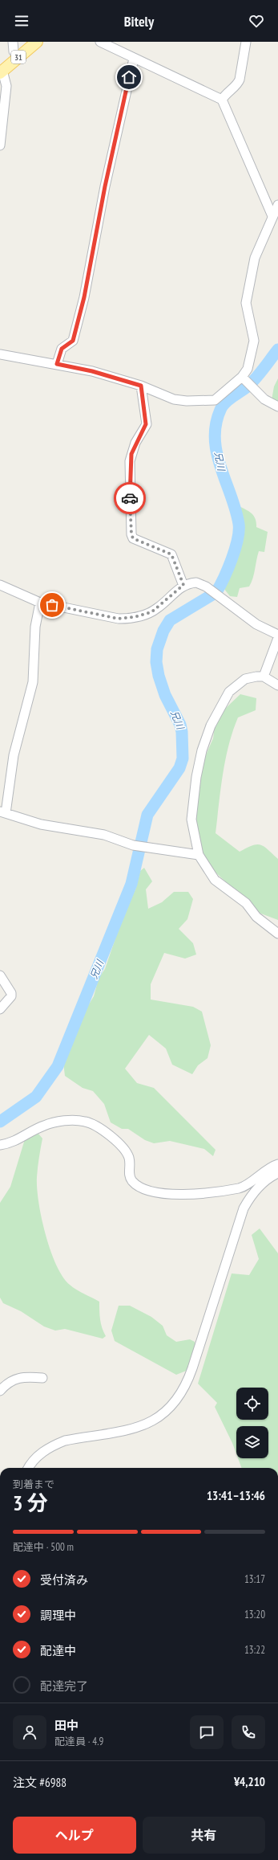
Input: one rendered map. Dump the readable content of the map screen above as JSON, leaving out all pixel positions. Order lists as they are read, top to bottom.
{
  "streets": {
    "main road": ["31"]
  },
  "water": ["兄川"],
  "page": {
    "header": "Bitely",
    "heading": ["3 分", "到着まで", "13:41–13:46"],
    "panel": [
      "田中",
      "配達員 · 4.9",
      "注文 #6988",
      "¥4,210"
    ],
    "bar": "配達中 · 500 m",
    "list": [
      ["受付済み", "13:17"],
      ["調理中", "13:20"],
      ["配達中", "13:22"],
      "配達完了"
    ],
    "buttons": ["ヘルプ", "共有"]
  }
}
